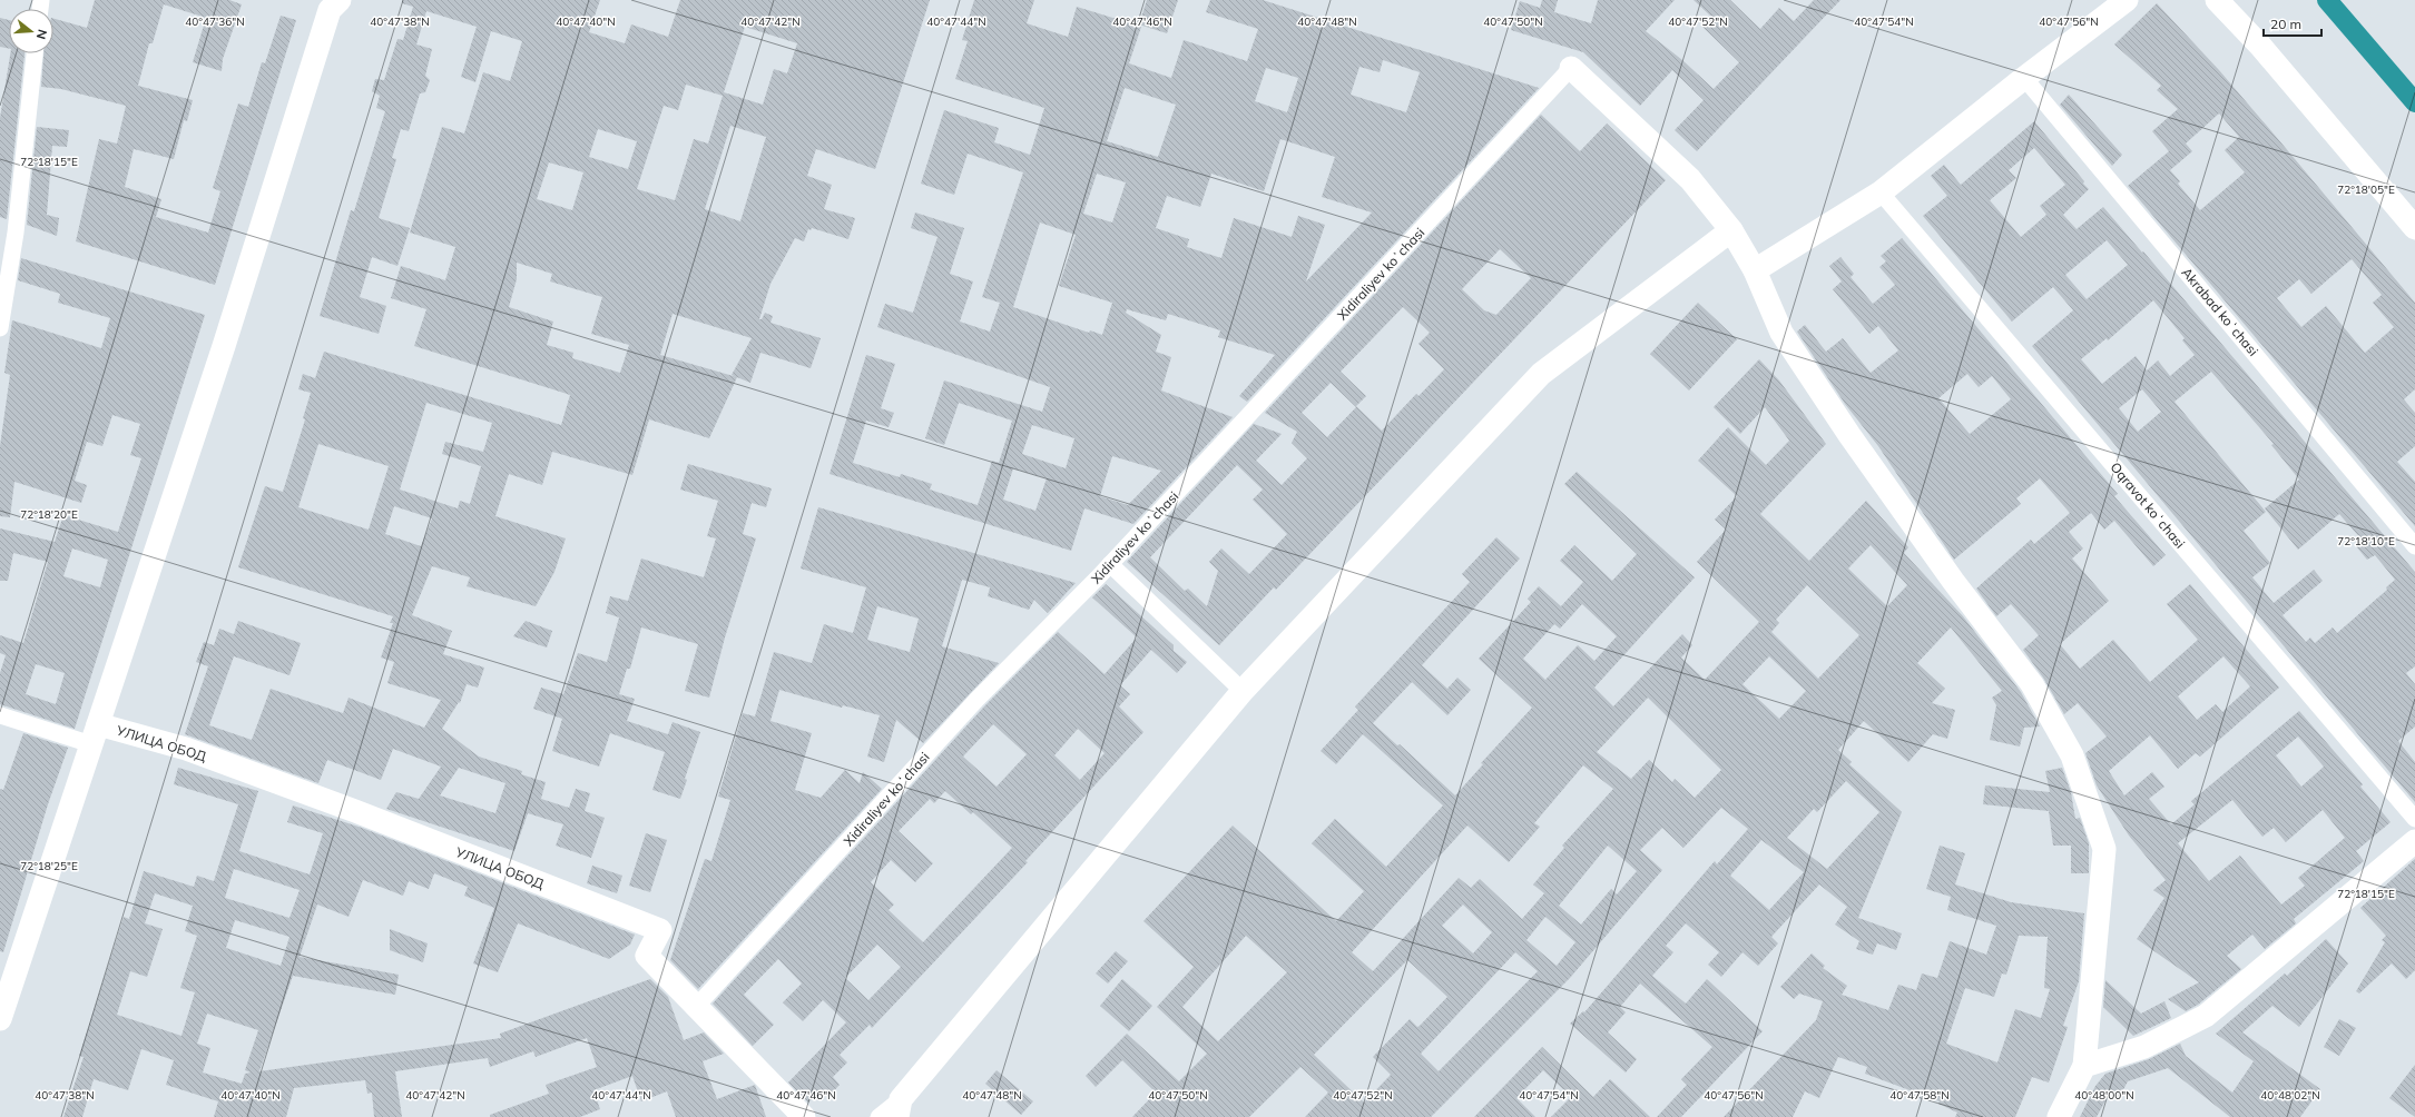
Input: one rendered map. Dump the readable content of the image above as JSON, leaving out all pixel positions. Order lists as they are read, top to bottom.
{
  "streets": {
    "street": [
      "Xidiraliyev koʻchasi",
      "Akrabad koʻchasi",
      "Oqravot koʻchasi",
      "УЛИЦА ОБОД"
    ]
  },
  "crossings": [
    ["Xidiraliyev koʻchasi", "УЛИЦА ОБОД"]
  ],
  "scale_bar": "20 m",
  "north": "right",
  "coordinates": [
    "40°47'36\"N",
    "40°47'38\"N",
    "40°47'40\"N",
    "40°47'42\"N",
    "40°47'44\"N",
    "40°47'46\"N",
    "40°47'48\"N",
    "40°47'50\"N",
    "40°47'52\"N",
    "40°47'54\"N",
    "40°47'56\"N",
    "72°18'15\"E",
    "72°18'05\"E",
    "72°18'20\"E",
    "72°18'10\"E",
    "72°18'25\"E",
    "40°47'58\"N",
    "40°48'00\"N",
    "40°48'02\"N"
  ]
}
